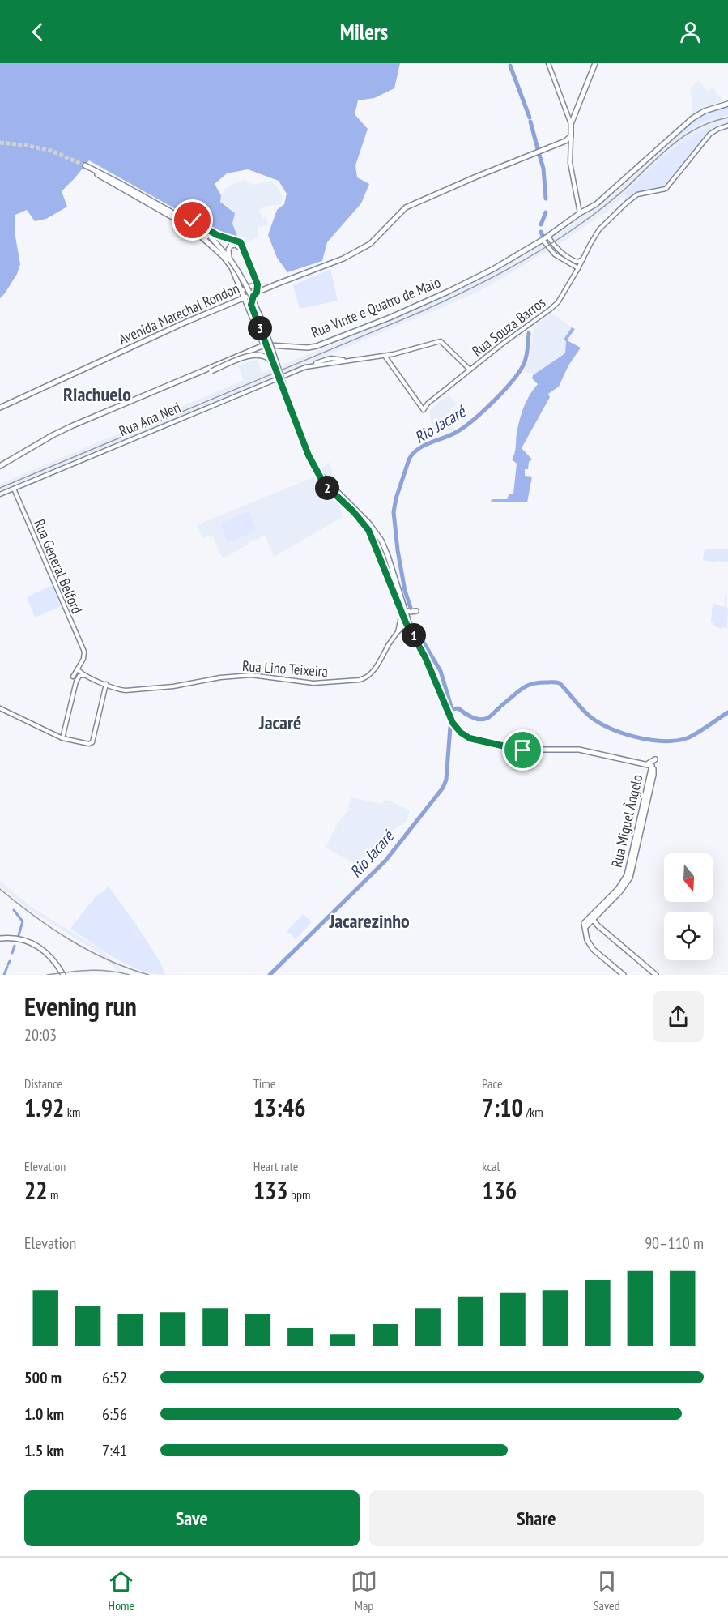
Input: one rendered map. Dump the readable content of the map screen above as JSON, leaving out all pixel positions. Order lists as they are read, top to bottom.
{
  "streets": {
    "main road": [
      "Rua Vinte e Quatro de Maio",
      "Avenida Marechal Rondon",
      "Rua Souza Barros",
      "Rua Ana Neri",
      "Rua General Belford",
      "Rua Lino Teixeira",
      "Rua Miguel Ângelo"
    ]
  },
  "crossings": [
    ["Rua Souza Barros", "Rua Ana Neri"],
    ["Rua Ana Neri", "Rua General Belford"],
    ["Rua General Belford", "Rua Lino Teixeira"]
  ],
  "districts": ["Riachuelo", "Jacaré", "Jacarezinho"],
  "water": ["Rio Jacaré"],
  "north": "bottom",
  "page": {
    "header": "Milers",
    "pins": ["3", "2", "1"],
    "heading": ["Evening run", "20:03"],
    "stats": [
      ["Distance", "1.92 km"],
      ["Time", "13:46"],
      ["Pace", "7:10 /km"],
      ["Elevation", "22 m"],
      ["Heart rate", "133 bpm"],
      ["kcal", "136"]
    ],
    "chart": ["Elevation", "90–110 m"],
    "list": [
      {
        "name": "500 m",
        "note": "6:52"
      },
      {
        "name": "1.0 km",
        "note": "6:56"
      },
      {
        "name": "1.5 km",
        "note": "7:41"
      }
    ],
    "buttons": ["Save", "Share"],
    "tabs": ["Home", "Map", "Saved"]
  }
}
